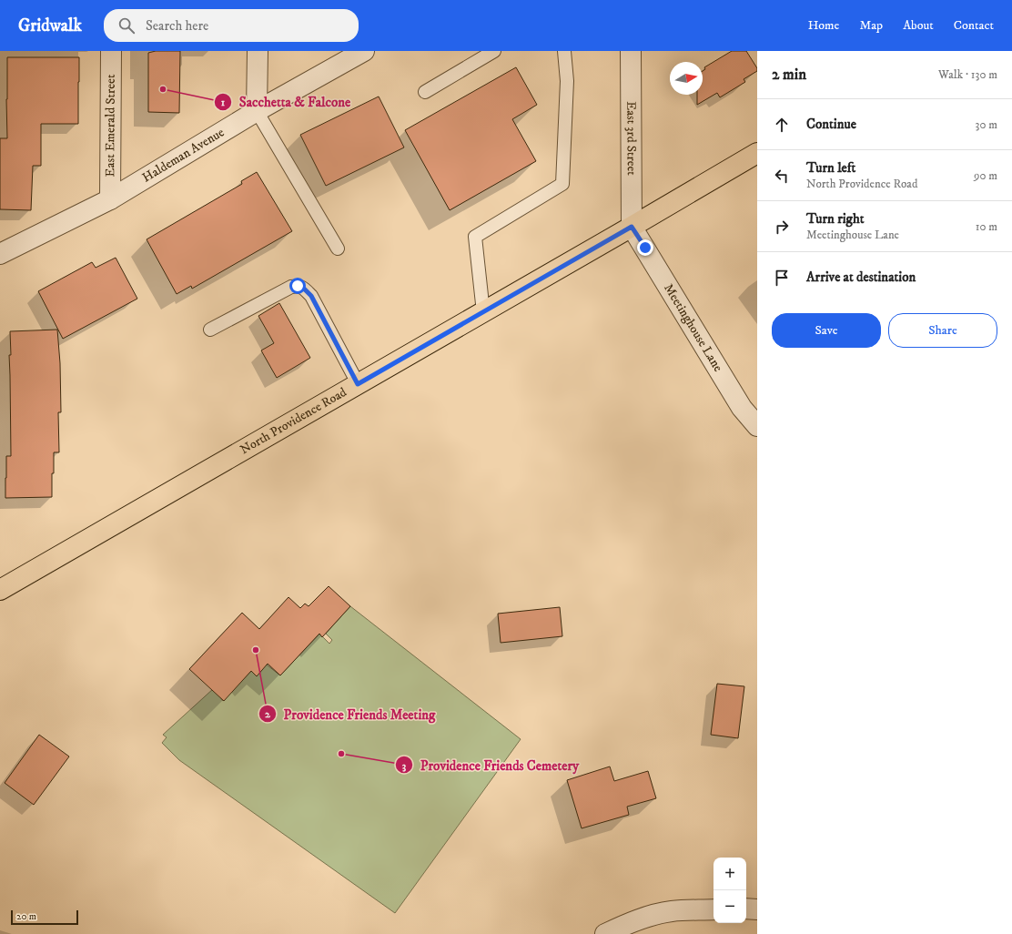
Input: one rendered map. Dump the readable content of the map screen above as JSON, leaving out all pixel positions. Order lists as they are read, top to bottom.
{
  "streets": {
    "main road": ["North Providence Road"],
    "street": [
      "East Emerald Street",
      "East 3rd Street",
      "Haldeman Avenue",
      "Meetinghouse Lane"
    ]
  },
  "crossings": [
    ["East Emerald Street", "Haldeman Avenue"],
    ["East 3rd Street", "Meetinghouse Lane"],
    ["East 3rd Street", "North Providence Road"],
    ["Meetinghouse Lane", "North Providence Road"]
  ],
  "places": ["Sacchetta & Falcone", "Providence Friends Meeting", "Providence Friends Cemetery"],
  "scale_bar": "20 m",
  "north": "right",
  "page": {
    "header": "Gridwalk",
    "search": "Search here",
    "nav": [
      "Home",
      "Map",
      "About",
      "Contact"
    ],
    "heading": ["2 min", "Walk · 130 m"],
    "list": [
      ["Continue", "30 m"],
      ["Turn left", "North Providence Road", "90 m"],
      ["Turn right", "Meetinghouse Lane", "10 m"],
      "Arrive at destination"
    ],
    "buttons": ["Save", "Share"],
    "map_buttons": ["+", "−"],
    "scale": "20 m"
  }
}
